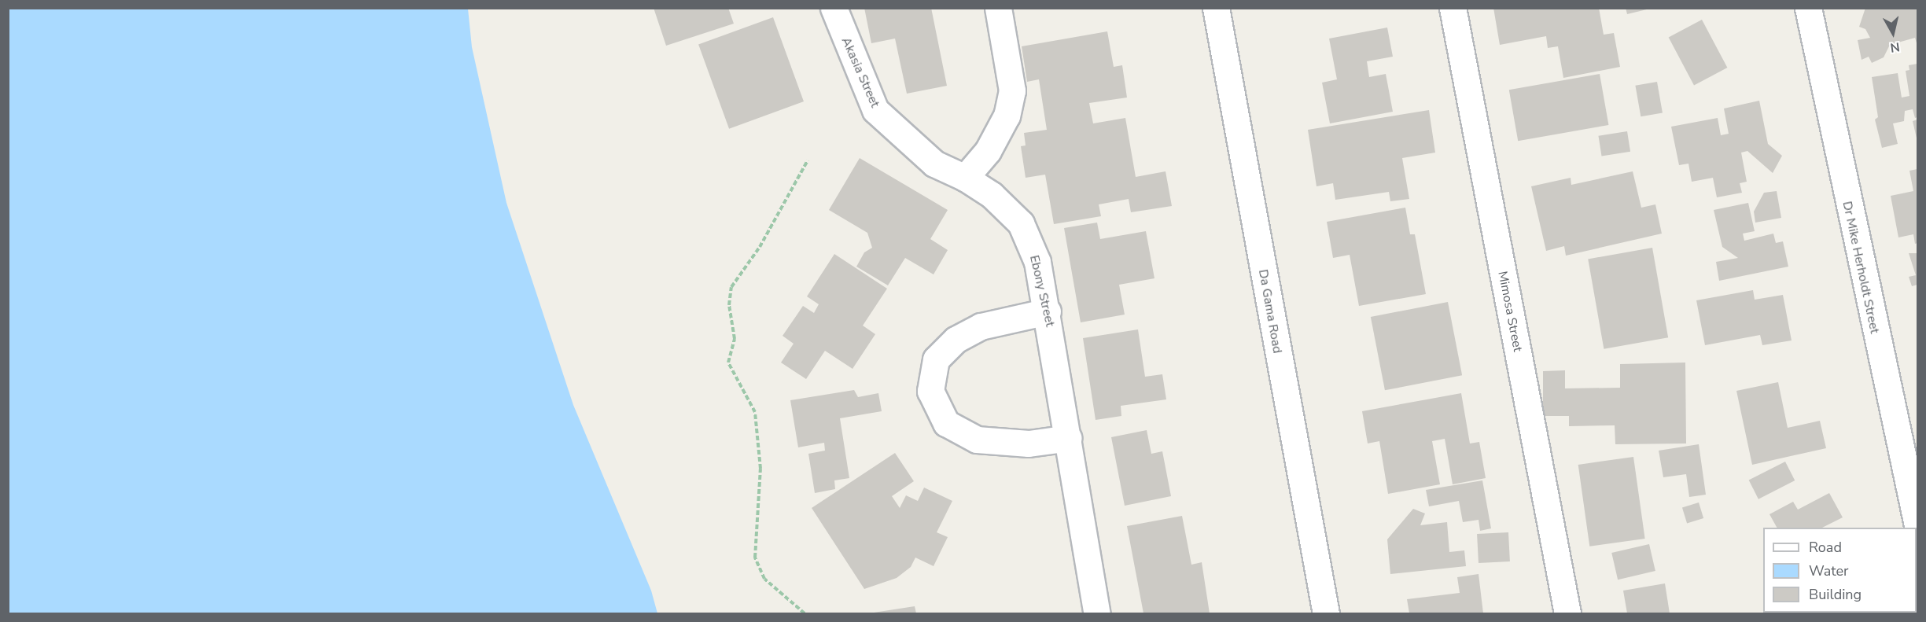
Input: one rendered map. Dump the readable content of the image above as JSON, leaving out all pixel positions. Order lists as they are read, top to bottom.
{
  "streets": {
    "street": [
      "Akasia Street",
      "Dr Mike Herholdt Street",
      "Ebony Street",
      "Da Gama Road",
      "Mimosa Street"
    ]
  },
  "crossings": [
    ["Akasia Street", "Ebony Street"]
  ],
  "legend": ["Road", "Water", "Building"],
  "north": "bottom"
}
